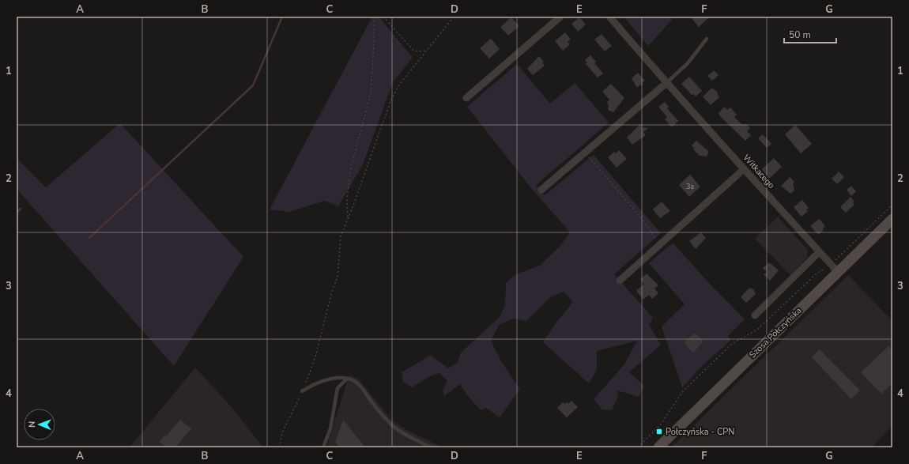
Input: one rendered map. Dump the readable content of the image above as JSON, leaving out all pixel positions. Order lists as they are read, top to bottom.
{
  "streets": {
    "main road": ["Szosa Połczyńska"],
    "street": ["Witkacego"]
  },
  "crossings": [
    ["Witkacego", "Szosa Połczyńska"]
  ],
  "places": {
    "transit": ["Połczyńska - CPN"]
  },
  "house_numbers": ["3a"],
  "scale_bar": "50 m",
  "north": "left",
  "grid": {
    "columns": [
      "A",
      "B",
      "C",
      "D",
      "E",
      "F",
      "G"
    ],
    "rows": [
      "1",
      "2",
      "3",
      "4"
    ]
  }
}
